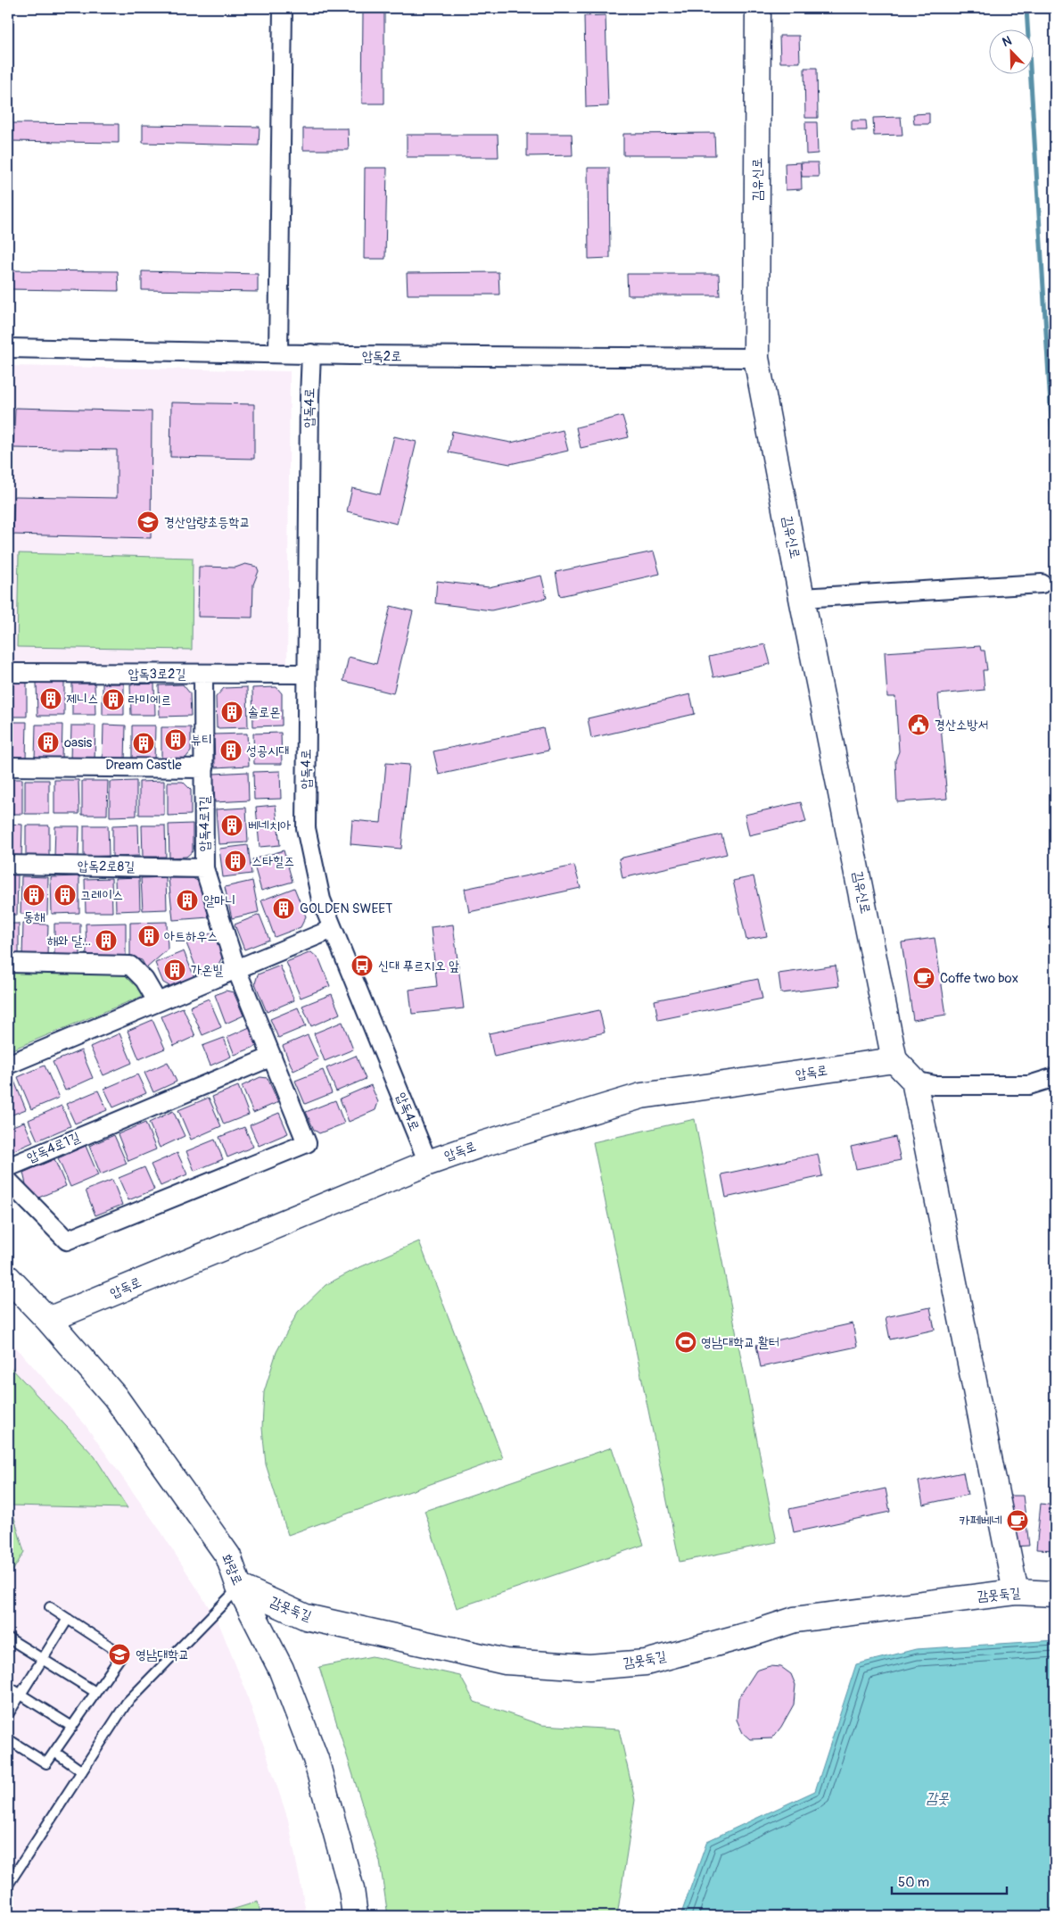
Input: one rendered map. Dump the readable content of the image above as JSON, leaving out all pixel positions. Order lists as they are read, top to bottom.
{
  "streets": {
    "street": [
      "김유신로",
      "압독2로",
      "압독4로",
      "압독3로2길",
      "압독4로1길",
      "압독2로8길",
      "압독로",
      "화랑로",
      "감못둑길"
    ]
  },
  "crossings": [
    ["김유신로", "압독2로"],
    ["김유신로", "압독로"],
    ["압독2로", "압독4로"],
    ["압독4로", "압독3로2길"],
    ["압독4로", "압독로"],
    ["압독3로2길", "압독4로1길"],
    ["압독4로1길", "압독2로8길"],
    ["압독로", "화랑로"],
    ["화랑로", "감못둑길"]
  ],
  "water": ["감못"],
  "places": {
    "school or university": ["경산압량초등학교", "영남대학교"],
    "building": [
      "제니스",
      "라미에르",
      "솔로몬",
      "뷰티",
      "oasis",
      "Dream Castle",
      "성공시대",
      "베네치아",
      "스타힐즈",
      "동해",
      "그레이스",
      "알마니",
      "GOLDEN SWEET",
      "아트하우스",
      "해와 달...",
      "가온빌"
    ],
    "public building": ["경산소방서"],
    "bus stop": ["신대 푸르지오 앞"],
    "cafe": ["Coffe two box", "카페베네"],
    "sports": ["영남대학교 활터"]
  },
  "scale_bar": "50 m",
  "north": "top left"
}
